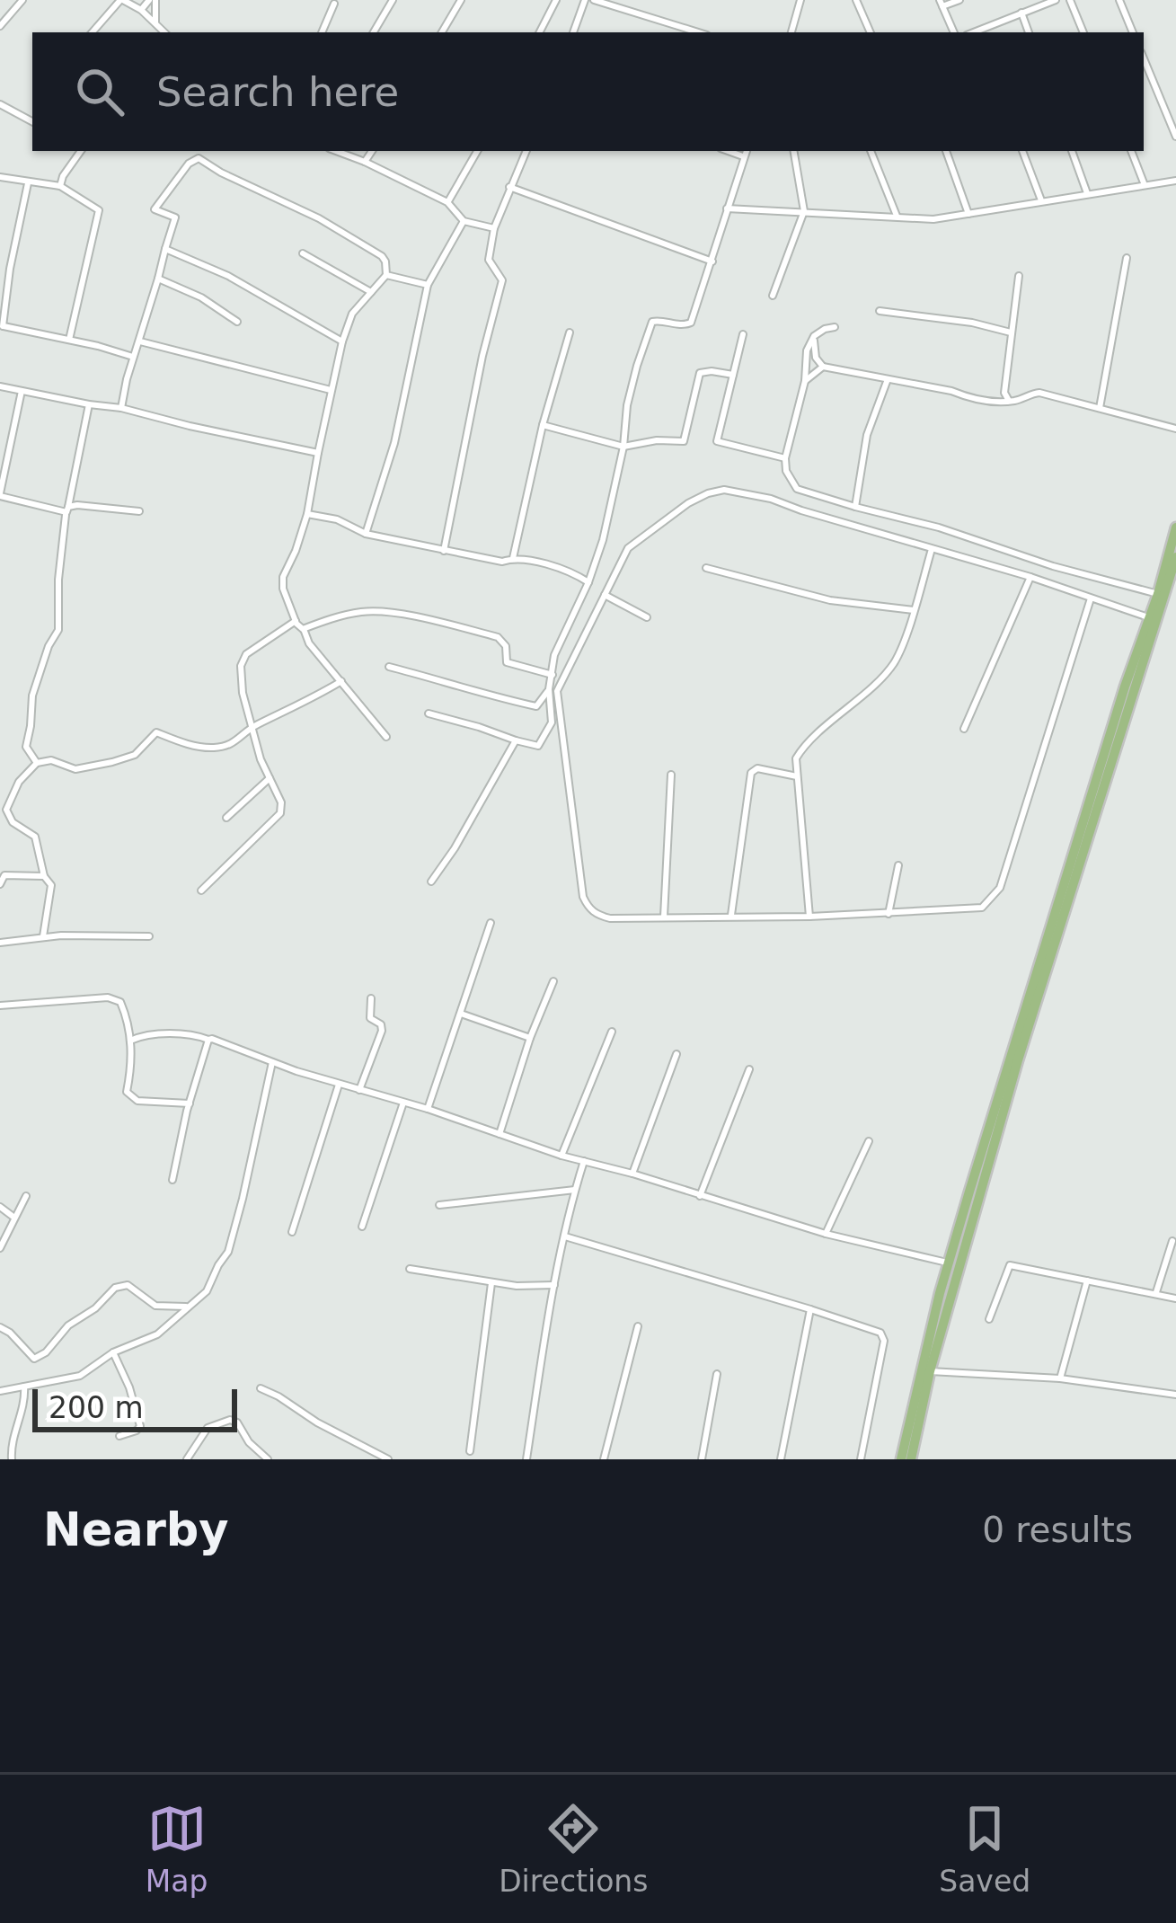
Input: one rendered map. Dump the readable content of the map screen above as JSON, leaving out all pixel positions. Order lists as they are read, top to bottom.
{
  "scale_bar": "200 m",
  "page": {
    "search": "Search here",
    "scale": "200 m",
    "heading": ["Nearby", "0 results"],
    "nav": ["Map", "Directions", "Saved"]
  }
}
